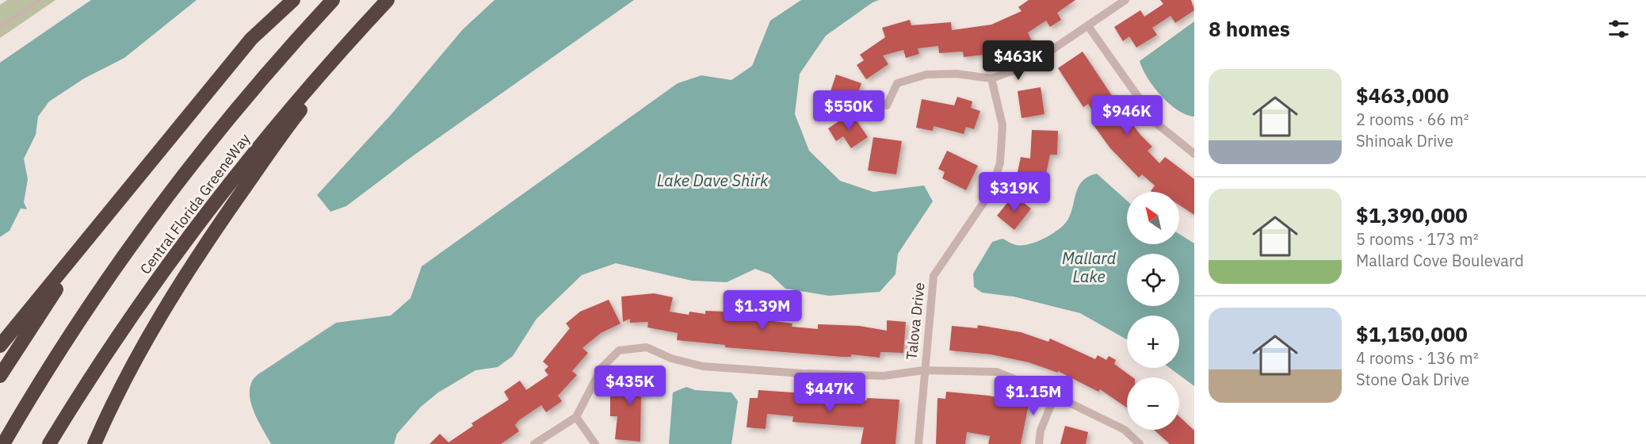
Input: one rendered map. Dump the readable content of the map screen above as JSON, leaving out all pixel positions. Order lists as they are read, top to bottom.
{
  "streets": {
    "highway": ["Central Florida GreeneWay"],
    "street": ["Talova Drive"]
  },
  "water": ["Lake Dave Shirk", "Mallard Lake"],
  "north": "top left",
  "page": {
    "heading": "8 homes",
    "price": [
      "$463K",
      "$550K",
      "$946K",
      "$319K",
      "$1.39M",
      "$435K",
      "$447K",
      "$1.15M"
    ],
    "list": [
      {
        "name": "$463,000",
        "note": "2 rooms · 66 m² · Shinoak Drive"
      },
      {
        "name": "$1,390,000",
        "note": "5 rooms · 173 m² · Mallard Cove Boulevard"
      },
      {
        "name": "$1,150,000",
        "note": "4 rooms · 136 m² · Stone Oak Drive"
      }
    ],
    "map_buttons": ["+", "−"]
  }
}
